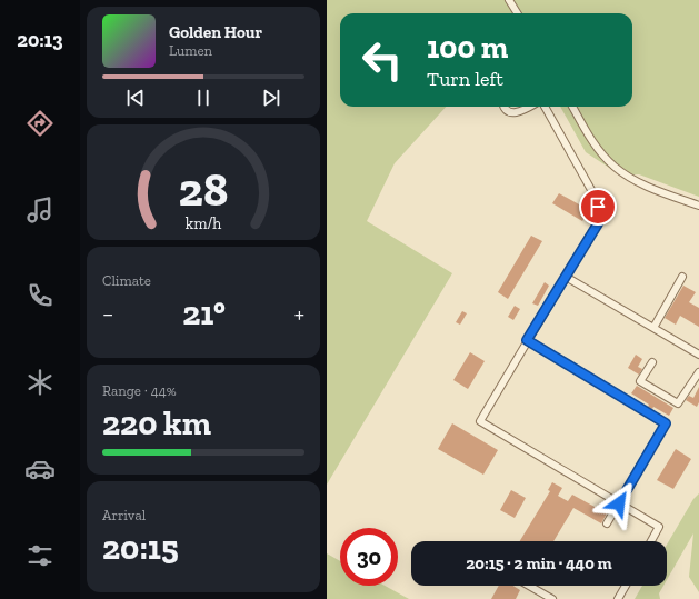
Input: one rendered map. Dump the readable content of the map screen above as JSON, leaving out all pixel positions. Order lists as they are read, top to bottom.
{
  "page": {
    "tabs": "20:13",
    "turn": ["100 m", "Turn left"],
    "song": ["Golden Hour", "Lumen"],
    "tile": [
      "Climate",
      ["Range · 44%", "220 km"],
      ["Arrival", "20:15"]
    ],
    "heat": ["−", "21°", "+"],
    "limit": "30",
    "trip": "20:15 · 2 min · 440 m",
    "gauge": ["28", "km/h"]
  }
}
